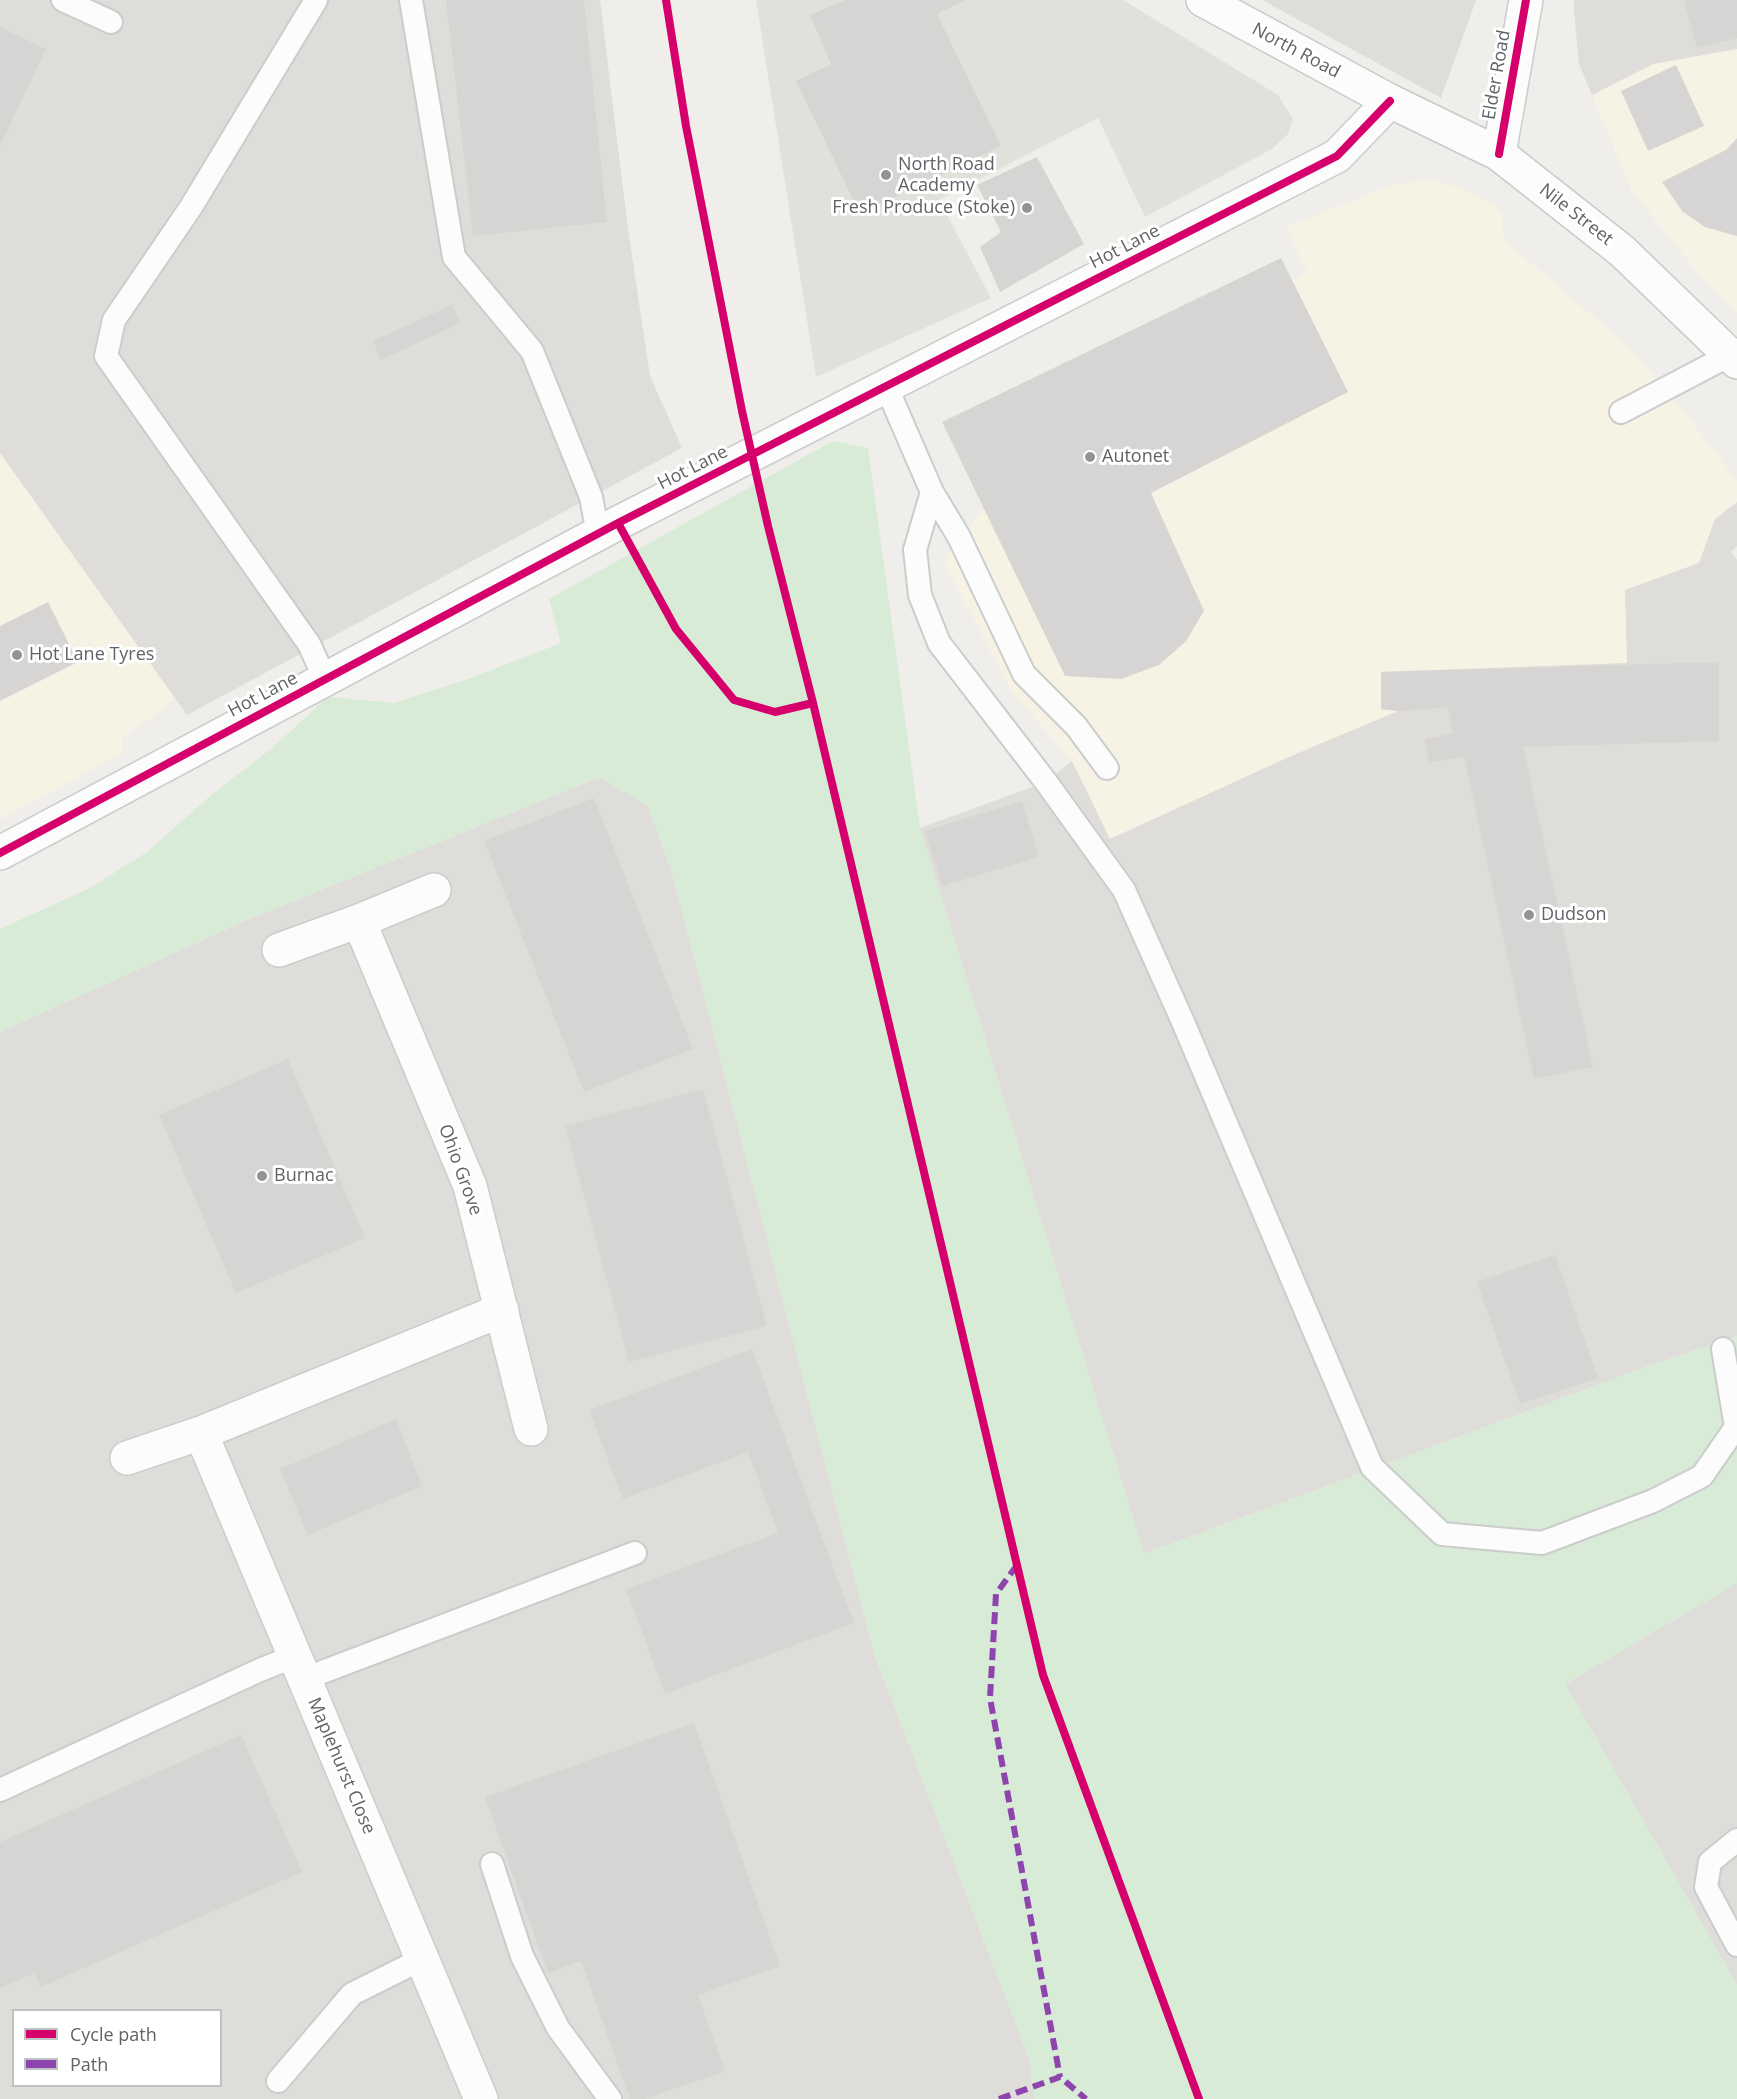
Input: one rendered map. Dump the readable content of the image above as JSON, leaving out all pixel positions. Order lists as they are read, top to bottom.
{
  "streets": {
    "street": [
      "North Road",
      "Elder Road",
      "Nile Street",
      "Hot Lane",
      "Ohio Grove",
      "Maplehurst Close"
    ]
  },
  "crossings": [
    ["North Road", "Nile Street"],
    ["North Road", "Hot Lane"],
    ["Elder Road", "Nile Street"],
    ["Nile Street", "Hot Lane"]
  ],
  "places": [
    "North Road Academy",
    "Fresh Produce (Stoke)",
    "Autonet",
    "Hot Lane Tyres",
    "Dudson",
    "Burnac"
  ],
  "legend": ["Cycle path", "Path"]
}
